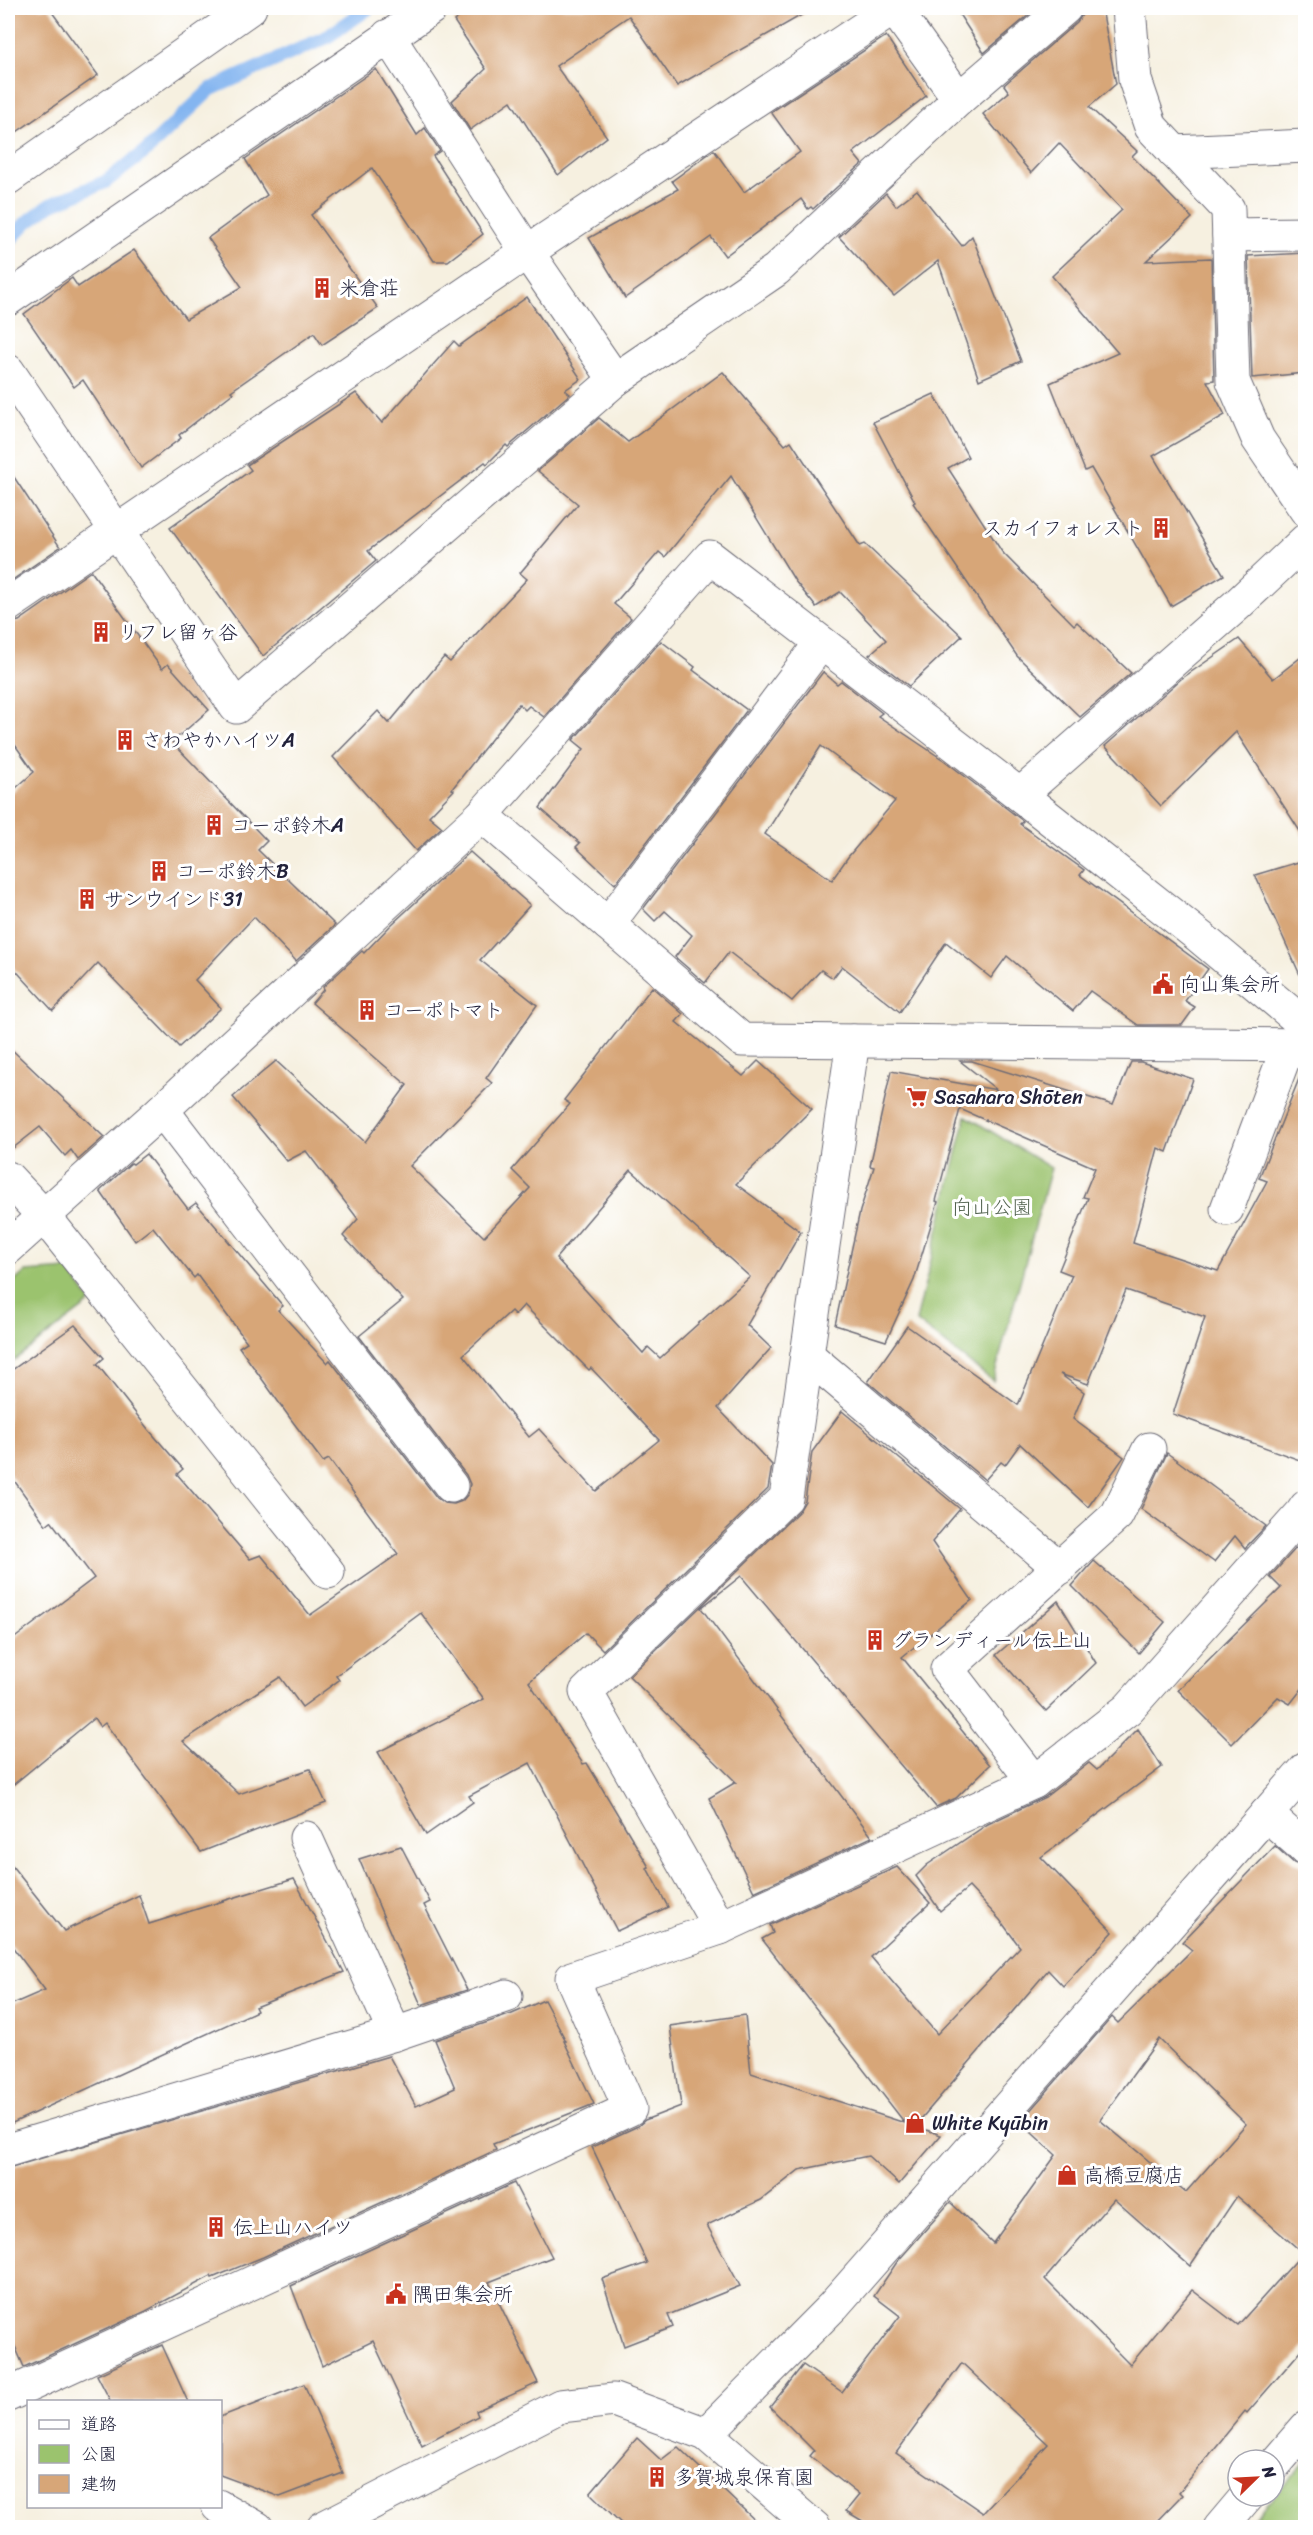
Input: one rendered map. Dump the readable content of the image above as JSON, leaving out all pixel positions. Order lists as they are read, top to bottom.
{
  "parks": ["向山公園"],
  "places": {
    "building": [
      "米倉荘",
      "スカイフォレスト",
      "リフレ留ヶ谷",
      "さわやかハイツA",
      "コーポ鈴木A",
      "コーポ鈴木B",
      "サンウインド31",
      "コーポトマト",
      "グランディール伝上山",
      "伝上山ハイツ",
      "多賀城泉保育園"
    ],
    "public building": ["向山集会所", "隅田集会所"],
    "supermarket": ["Sasahara Shōten"],
    "shop": ["White Kyūbin", "高橋豆腐店"]
  },
  "legend": ["道路", "公園", "建物"],
  "north": "top right"
}
